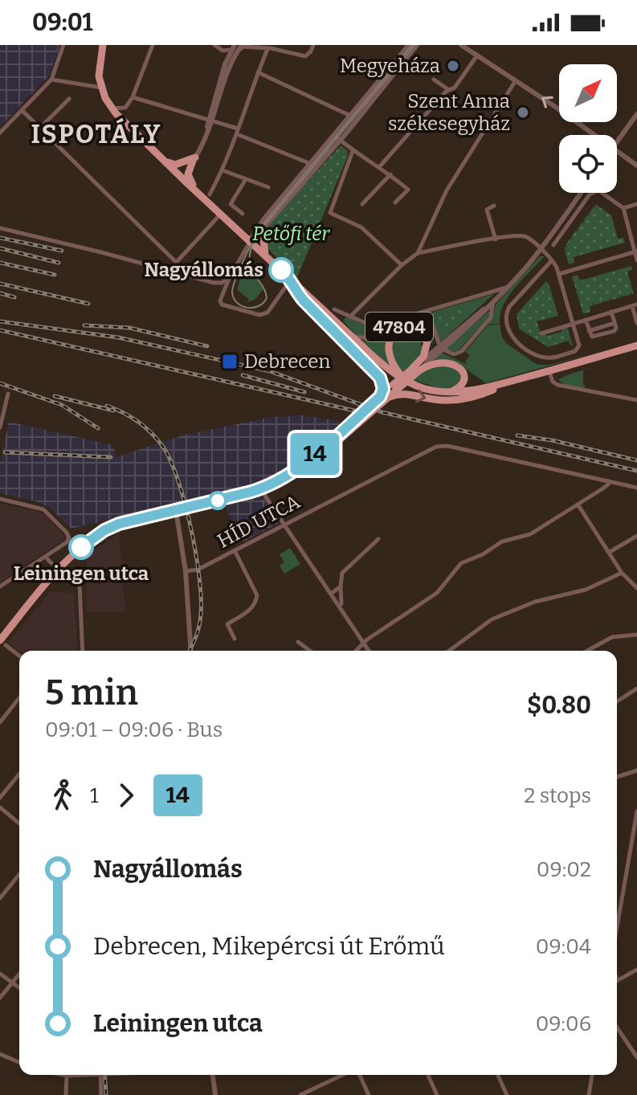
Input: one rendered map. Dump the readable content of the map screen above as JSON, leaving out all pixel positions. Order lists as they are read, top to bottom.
{
  "streets": {
    "main road": ["47804"],
    "street": ["HÍD UTCA"]
  },
  "districts": ["ISPOTÁLY"],
  "parks": ["Petőfi tér"],
  "places": {
    "other": [
      "Megyeháza",
      "Szent Anna székesegyház",
      "Nagyállomás",
      "Leiningen utca"
    ],
    "transit": ["Debrecen"]
  },
  "lines": ["bus line 14"],
  "north": "top right",
  "page": {
    "status": "09:01",
    "on_map": "14",
    "heading": ["5 min", "09:01 – 09:06 · Bus", "$0.80"],
    "legs": ["1", "14", "2 stops"],
    "list": [
      {
        "name": "Nagyállomás",
        "value": "09:02"
      },
      {
        "name": "Debrecen, Mikepércsi út Erőmű",
        "value": "09:04"
      },
      {
        "name": "Leiningen utca",
        "value": "09:06"
      }
    ]
  }
}
